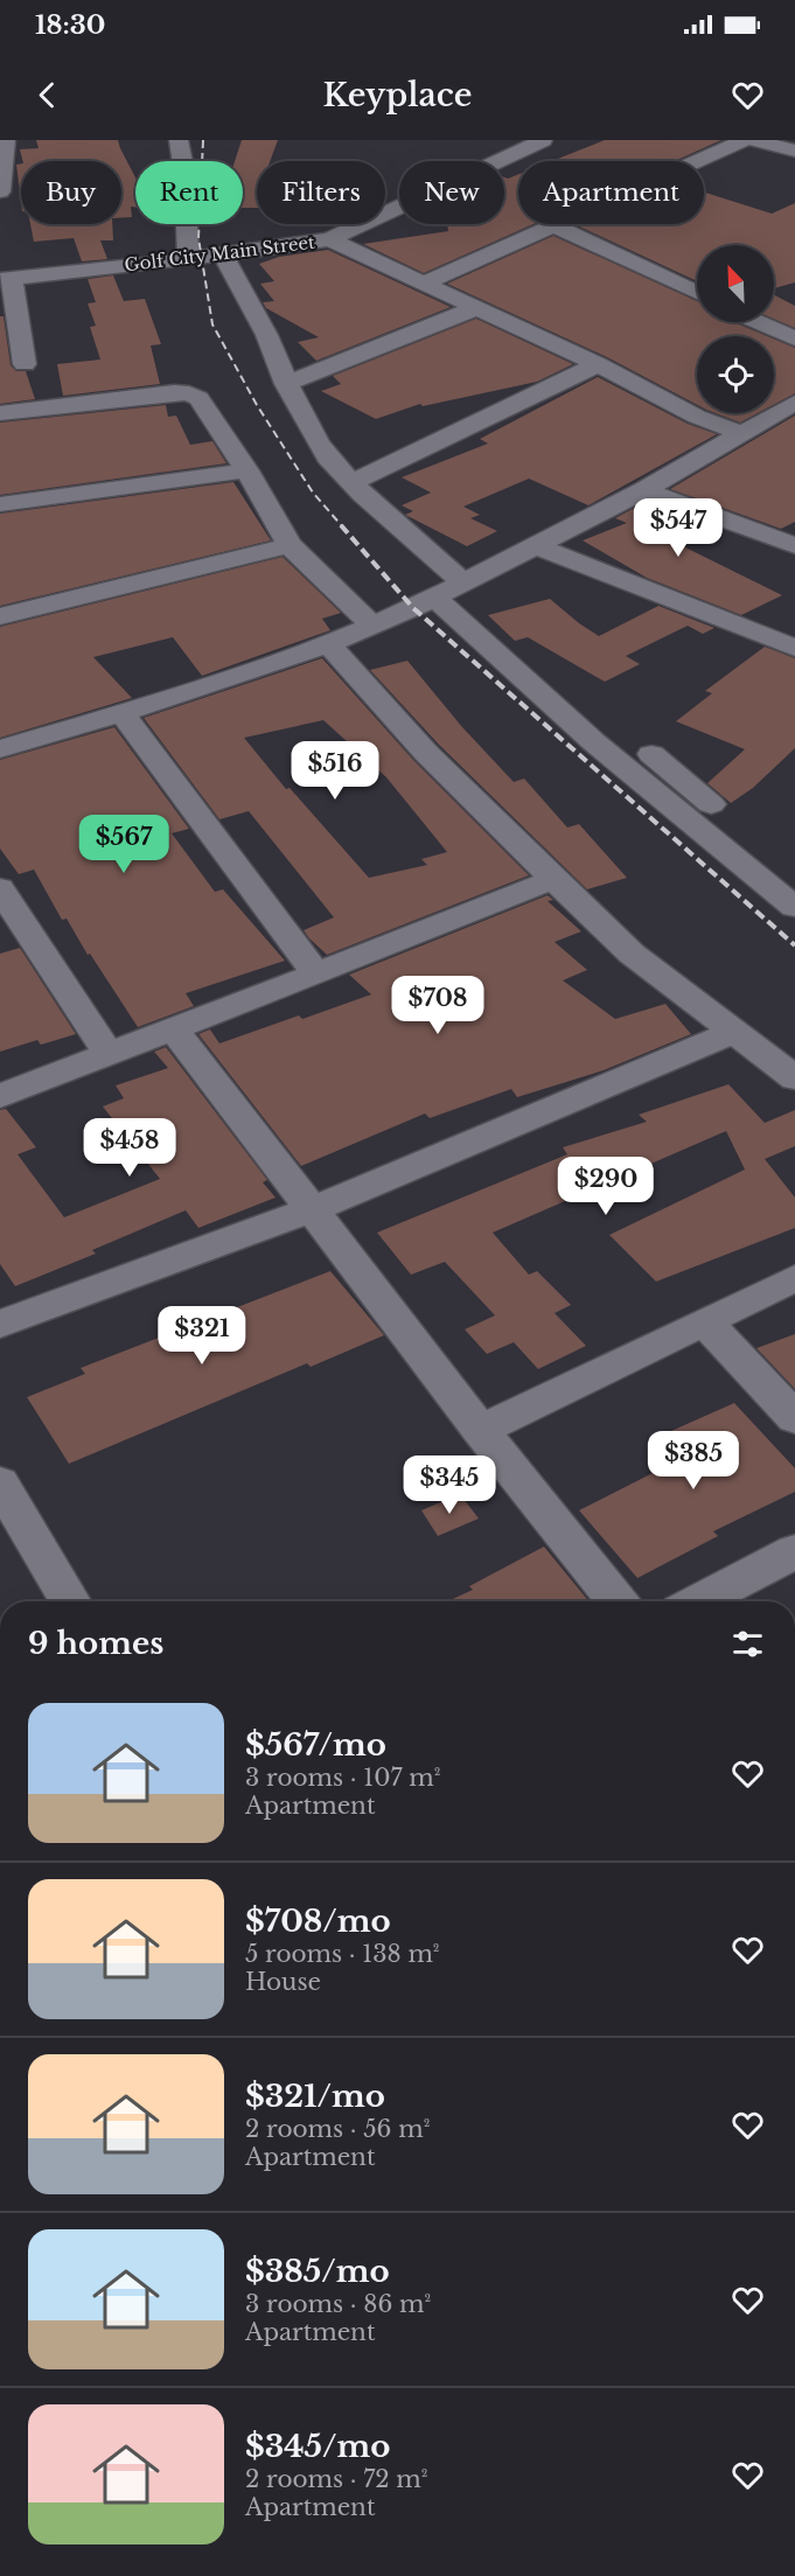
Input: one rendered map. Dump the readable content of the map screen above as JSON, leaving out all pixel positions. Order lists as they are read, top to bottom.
{
  "streets": {
    "street": ["Golf City Main Street"]
  },
  "north": "top left",
  "page": {
    "status": "18:30",
    "header": "Keyplace",
    "chip": [
      "Buy",
      "Rent",
      "Filters",
      "New",
      "Apartment"
    ],
    "price": [
      "$547",
      "$516",
      "$567",
      "$708",
      "$458",
      "$290",
      "$321",
      "$385",
      "$345"
    ],
    "heading": "9 homes",
    "list": [
      {
        "name": "$567/mo",
        "note": "3 rooms · 107 m² · Apartment"
      },
      {
        "name": "$708/mo",
        "note": "5 rooms · 138 m² · House"
      },
      {
        "name": "$321/mo",
        "note": "2 rooms · 56 m² · Apartment"
      },
      {
        "name": "$385/mo",
        "note": "3 rooms · 86 m² · Apartment"
      },
      {
        "name": "$345/mo",
        "note": "2 rooms · 72 m² · Apartment"
      }
    ]
  }
}
